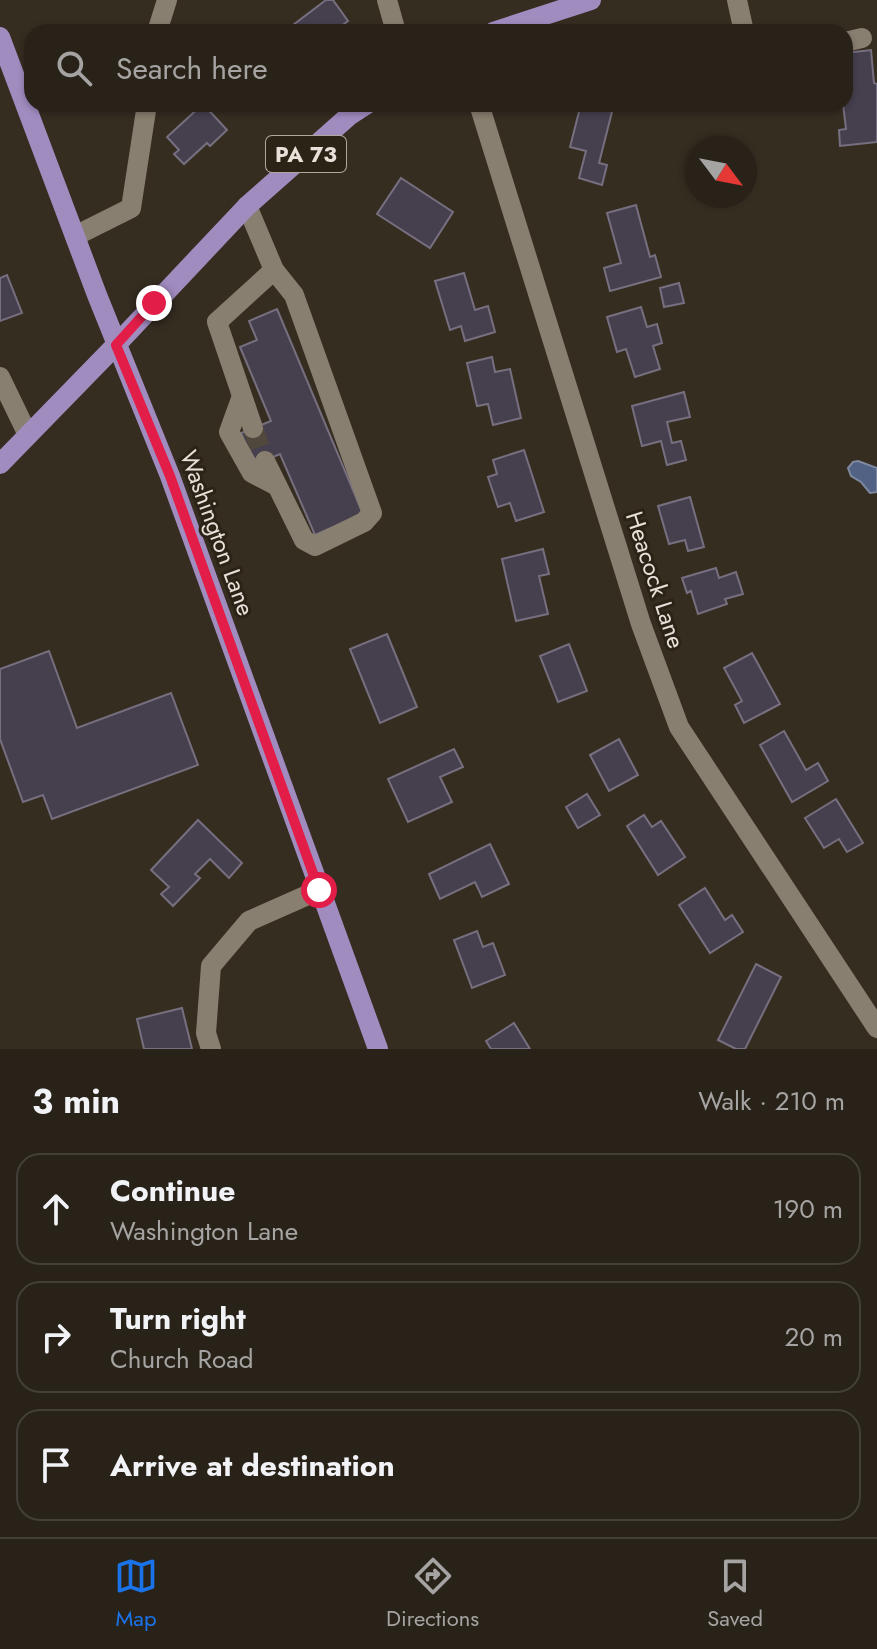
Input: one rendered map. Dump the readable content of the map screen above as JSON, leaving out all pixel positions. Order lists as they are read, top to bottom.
{
  "streets": {
    "main road": ["PA 73", "Washington Lane"],
    "street": ["Heacock Lane"]
  },
  "crossings": [
    ["PA 73", "Washington Lane"]
  ],
  "north": "bottom right",
  "page": {
    "search": "Search here",
    "heading": ["3 min", "Walk · 210 m"],
    "list": [
      ["Continue", "Washington Lane", "190 m"],
      ["Turn right", "Church Road", "20 m"],
      "Arrive at destination"
    ],
    "nav": ["Map", "Directions", "Saved"]
  }
}
